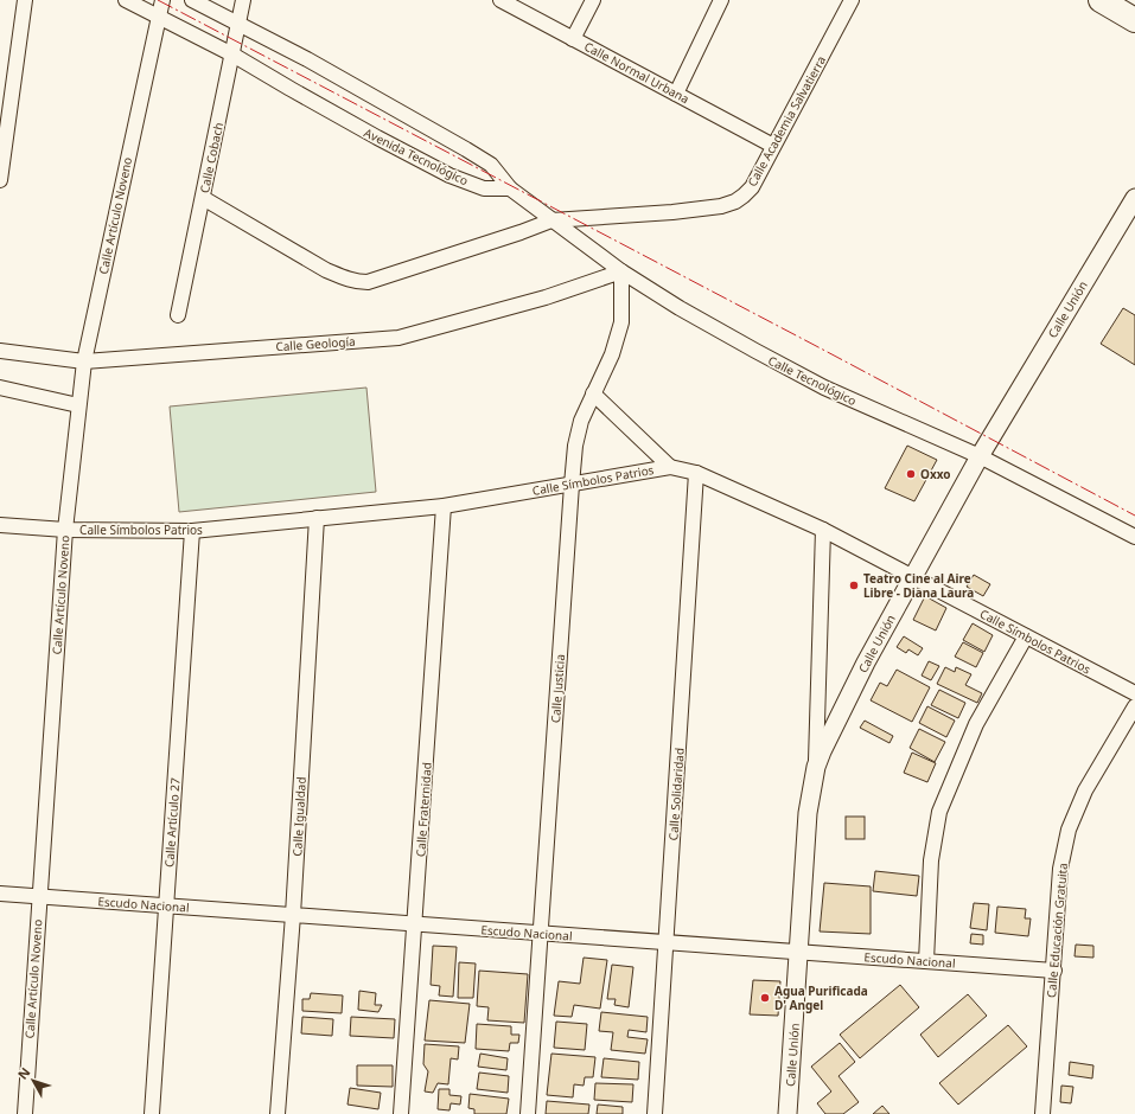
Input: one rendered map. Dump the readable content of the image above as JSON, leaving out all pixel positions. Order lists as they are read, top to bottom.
{
  "streets": {
    "street": [
      "Calle Normal Urbana",
      "Calle Academia Salvatierra",
      "Avenida Tecnológico",
      "Calle Cobach",
      "Calle Artículo Noveno",
      "Calle Unión",
      "Calle Geología",
      "Calle Tecnológico",
      "Calle Símbolos Patrios",
      "Calle Justicia",
      "Calle Solidaridad",
      "Calle Fraternidad",
      "Calle Igualdad",
      "Calle Artículo 27",
      "Escudo Nacional",
      "Calle Educación Gratuita"
    ]
  },
  "crossings": [
    ["Calle Normal Urbana", "Calle Academia Salvatierra"],
    ["Calle Academia Salvatierra", "Calle Cobach"],
    ["Calle Academia Salvatierra", "Calle Tecnológico"],
    ["Avenida Tecnológico", "Calle Cobach"],
    ["Avenida Tecnológico", "Calle Artículo Noveno"],
    ["Avenida Tecnológico", "Calle Tecnológico"],
    ["Calle Artículo Noveno", "Calle Geología"],
    ["Calle Artículo Noveno", "Calle Símbolos Patrios"],
    ["Calle Artículo Noveno", "Escudo Nacional"],
    ["Calle Unión", "Calle Tecnológico"],
    ["Calle Unión", "Calle Símbolos Patrios"],
    ["Calle Unión", "Escudo Nacional"],
    ["Calle Geología", "Calle Tecnológico"],
    ["Calle Geología", "Calle Justicia"],
    ["Calle Tecnológico", "Calle Justicia"],
    ["Calle Símbolos Patrios", "Calle Justicia"],
    ["Calle Símbolos Patrios", "Calle Solidaridad"],
    ["Calle Símbolos Patrios", "Calle Fraternidad"],
    ["Calle Símbolos Patrios", "Calle Igualdad"],
    ["Calle Símbolos Patrios", "Calle Artículo 27"],
    ["Calle Justicia", "Escudo Nacional"],
    ["Calle Solidaridad", "Escudo Nacional"],
    ["Calle Fraternidad", "Escudo Nacional"],
    ["Calle Igualdad", "Escudo Nacional"],
    ["Calle Artículo 27", "Escudo Nacional"],
    ["Escudo Nacional", "Calle Educación Gratuita"]
  ],
  "places": ["Oxxo", "Teatro Cine al Aire Libre - Diana Laura", "Agua Purificada D' Angel"],
  "north": "top left"
}
